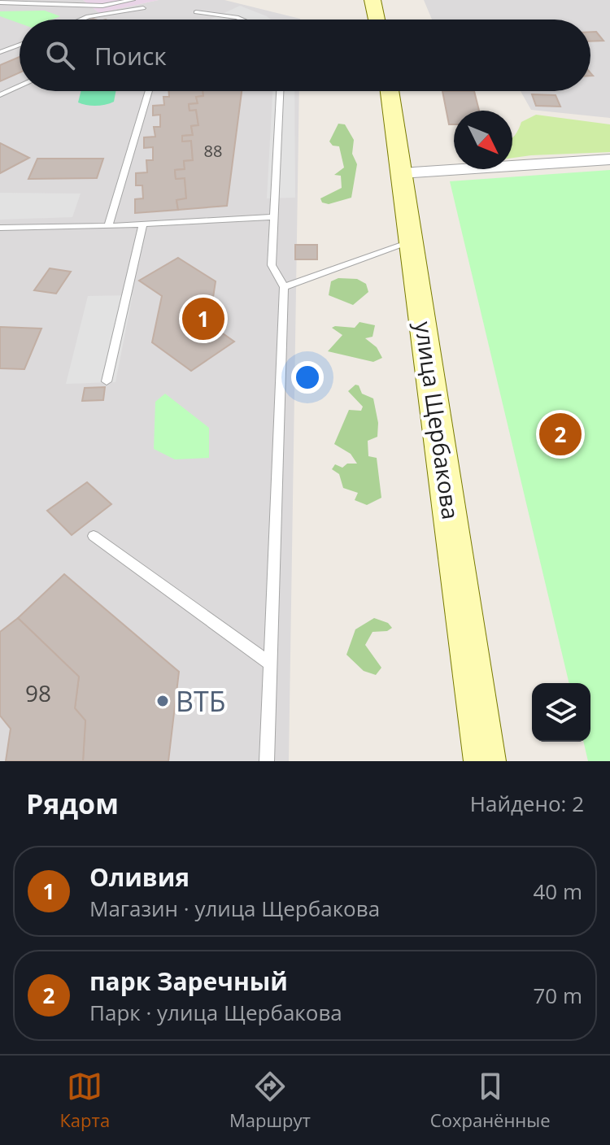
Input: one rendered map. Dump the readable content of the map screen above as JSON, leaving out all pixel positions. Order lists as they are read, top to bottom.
{
  "streets": {
    "main road": ["улица Щербакова"]
  },
  "places": ["ВТБ"],
  "house_numbers": ["88", "98"],
  "north": "bottom right",
  "page": {
    "search": "Поиск",
    "pins": ["1", "2"],
    "heading": ["Рядом", "Найдено: 2"],
    "list": [
      {
        "mark": "1",
        "name": "Оливия",
        "note": "Магазин · улица Щербакова",
        "value": "40 m"
      },
      {
        "mark": "2",
        "name": "парк Заречный",
        "note": "Парк · улица Щербакова",
        "value": "70 m"
      }
    ],
    "nav": ["Карта", "Маршрут", "Сохранённые"]
  }
}
